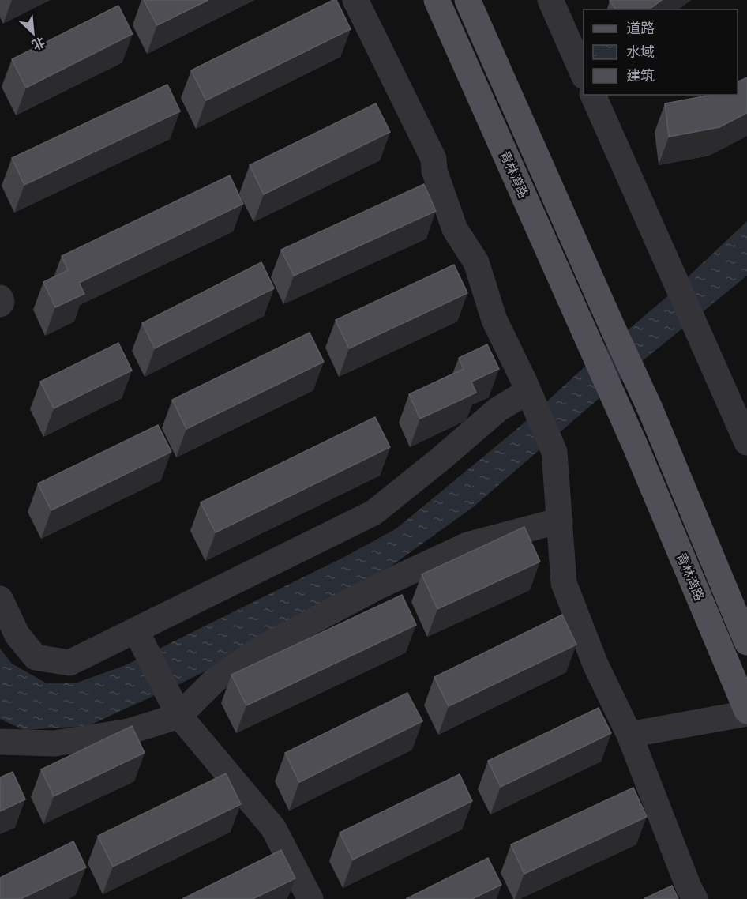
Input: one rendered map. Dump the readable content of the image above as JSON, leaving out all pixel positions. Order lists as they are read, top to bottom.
{
  "streets": {
    "main road": ["青林湾路"]
  },
  "legend": ["道路", "水域", "建筑"],
  "north": "bottom right"
}
